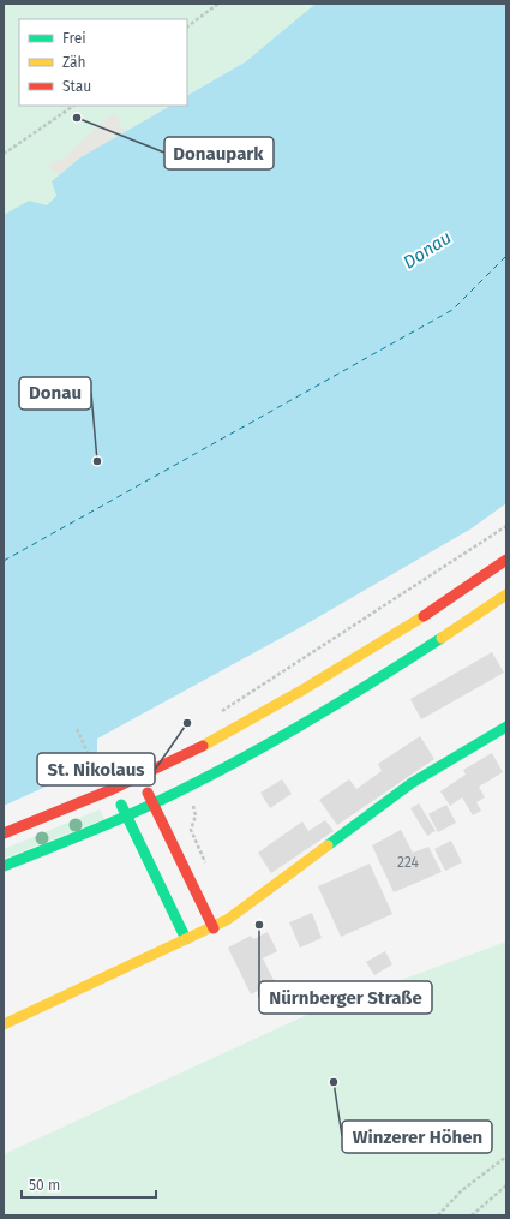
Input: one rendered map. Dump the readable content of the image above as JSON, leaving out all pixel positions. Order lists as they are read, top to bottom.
{
  "water": ["Donau"],
  "places": [
    "Donaupark",
    "Donau",
    "St. Nikolaus",
    "Nürnberger Straße",
    "Winzerer Höhen"
  ],
  "house_numbers": ["224"],
  "legend": ["Frei", "Zäh", "Stau"],
  "scale_bar": "50 m"
}
